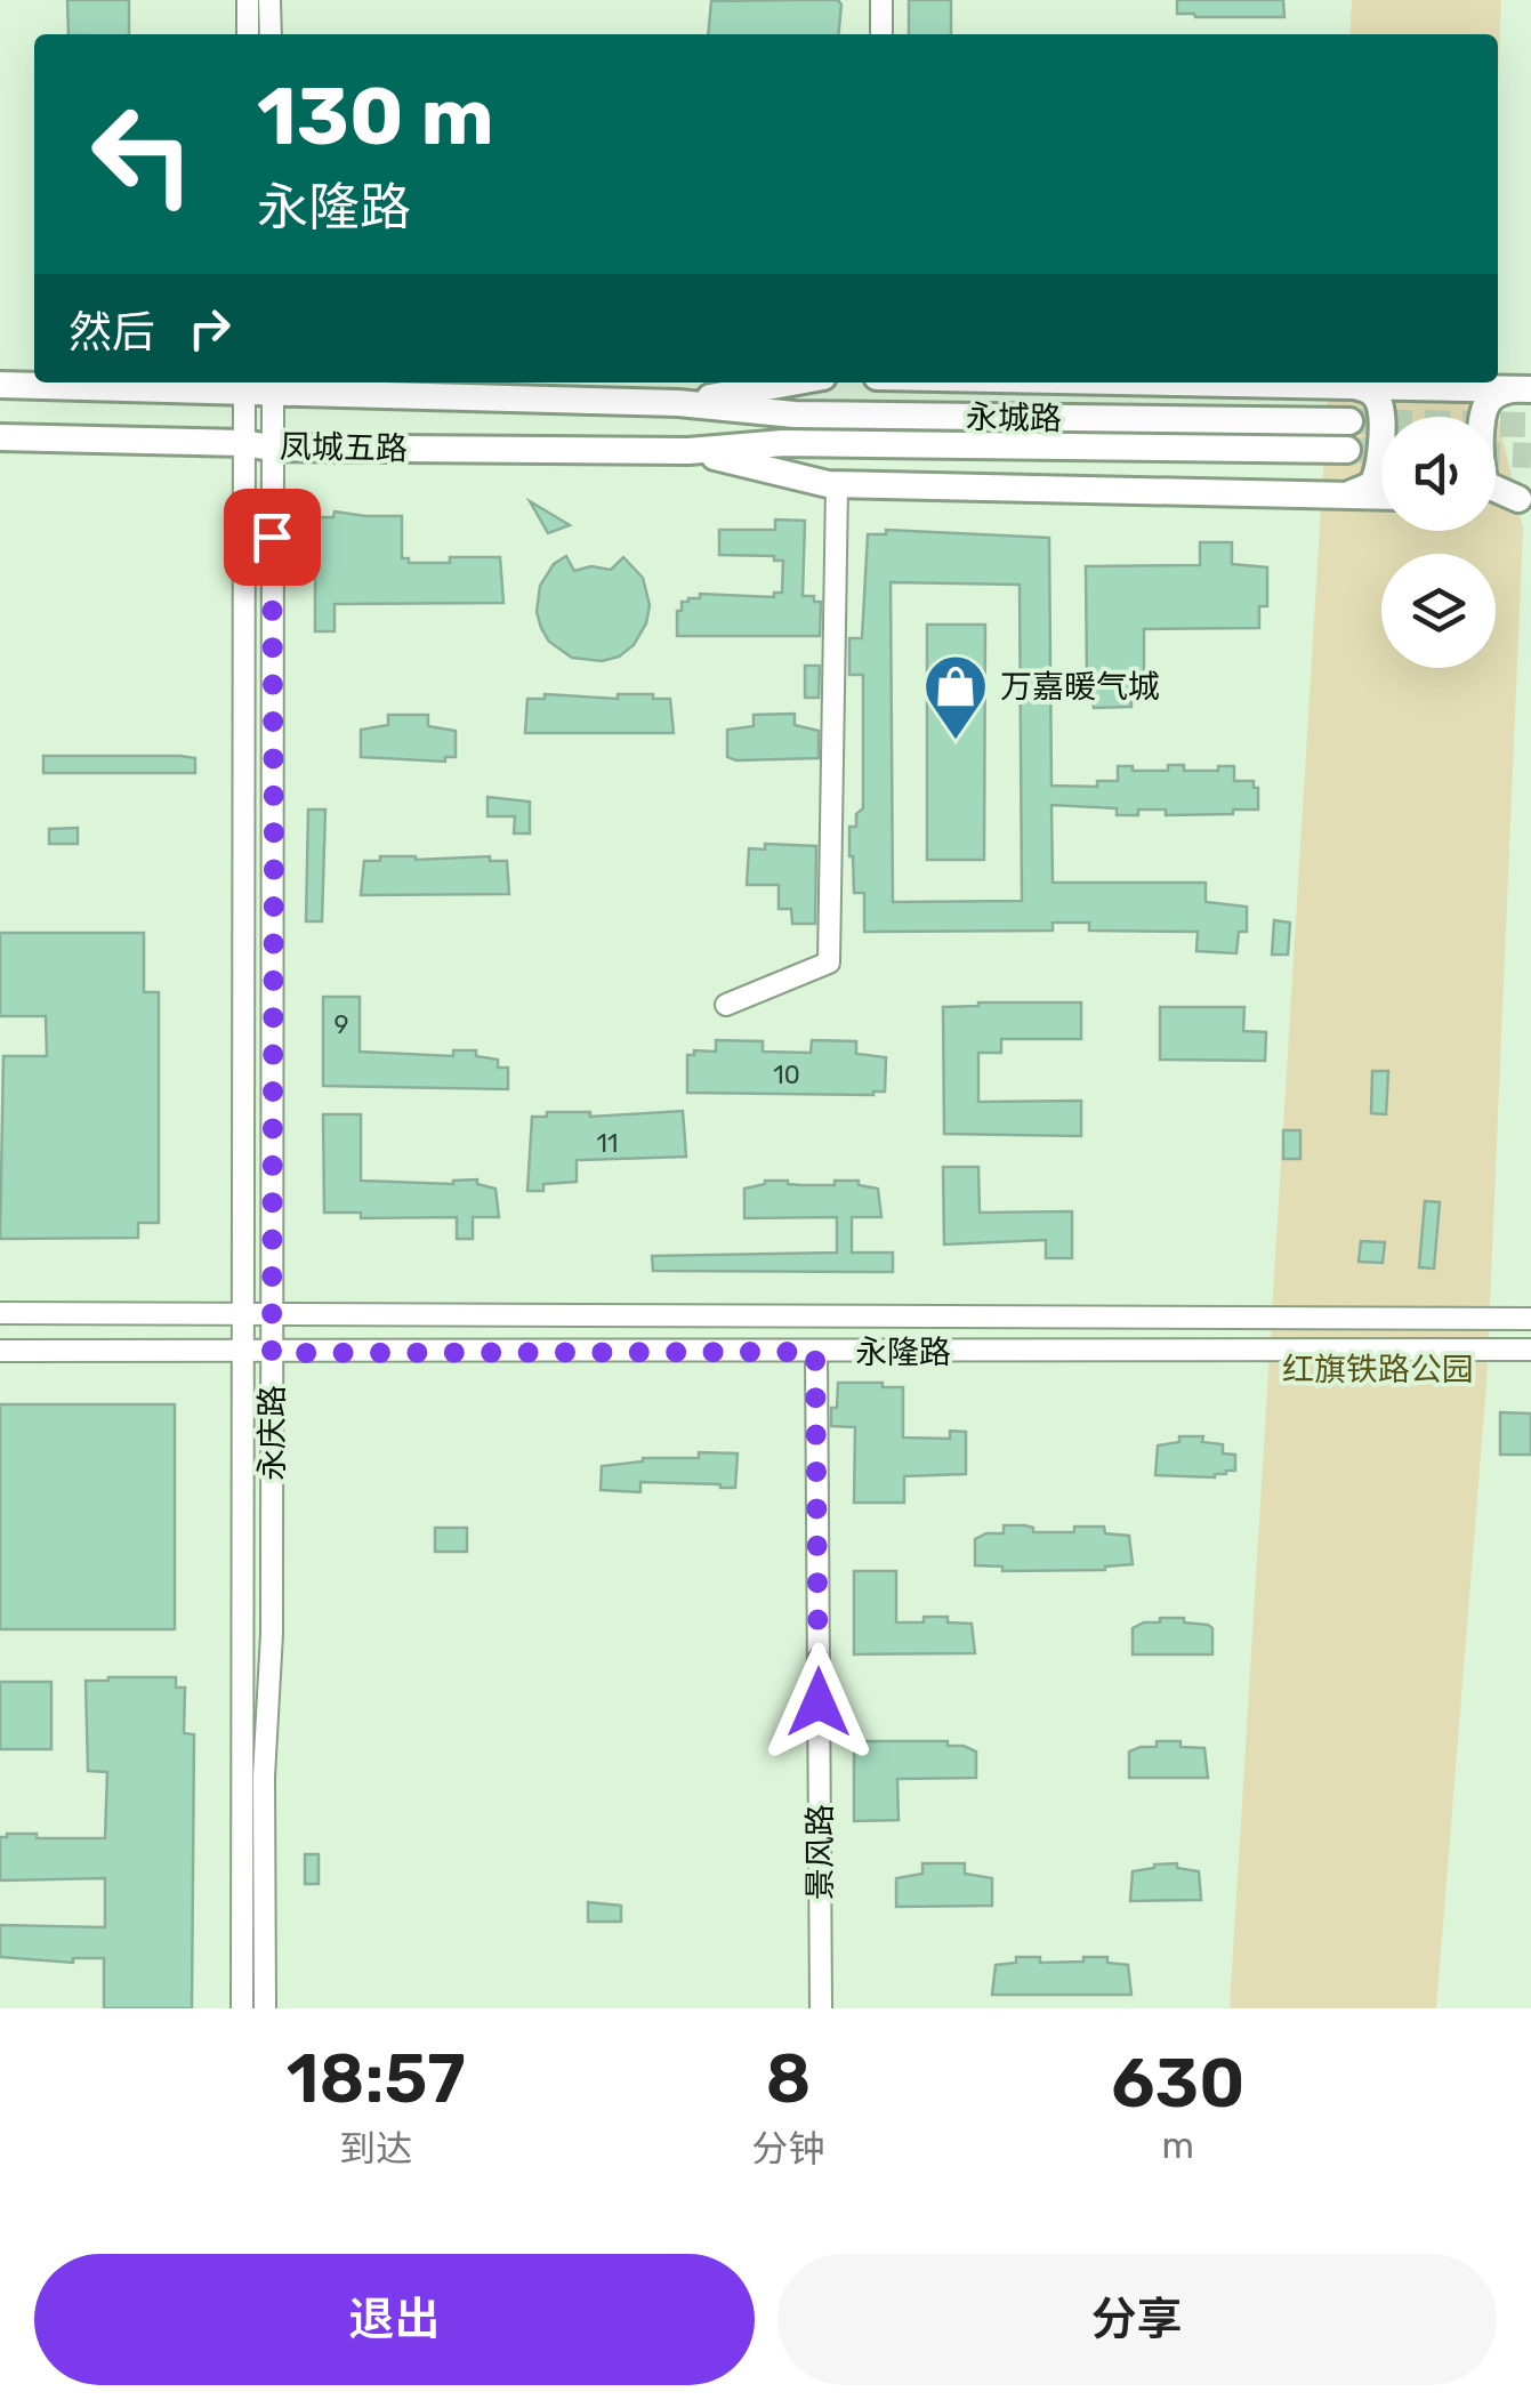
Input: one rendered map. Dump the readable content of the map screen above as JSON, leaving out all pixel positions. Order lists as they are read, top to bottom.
{
  "streets": {
    "main road": ["永城路", "凤城五路"],
    "street": ["永隆路", "永庆路", "景风路"]
  },
  "crossings": [
    ["永城路", "凤城五路"],
    ["凤城五路", "永庆路"],
    ["永隆路", "永庆路"],
    ["永隆路", "景风路"]
  ],
  "parks": ["红旗铁路公园"],
  "places": {
    "shop": ["万嘉暖气城"]
  },
  "house_numbers": ["9", "10", "11"],
  "page": {
    "turn": ["130 m", "永隆路"],
    "then": "然后",
    "eta": [
      "18:57",
      "到达",
      "8",
      "分钟",
      "630",
      "m"
    ],
    "buttons": ["退出", "分享"]
  }
}
